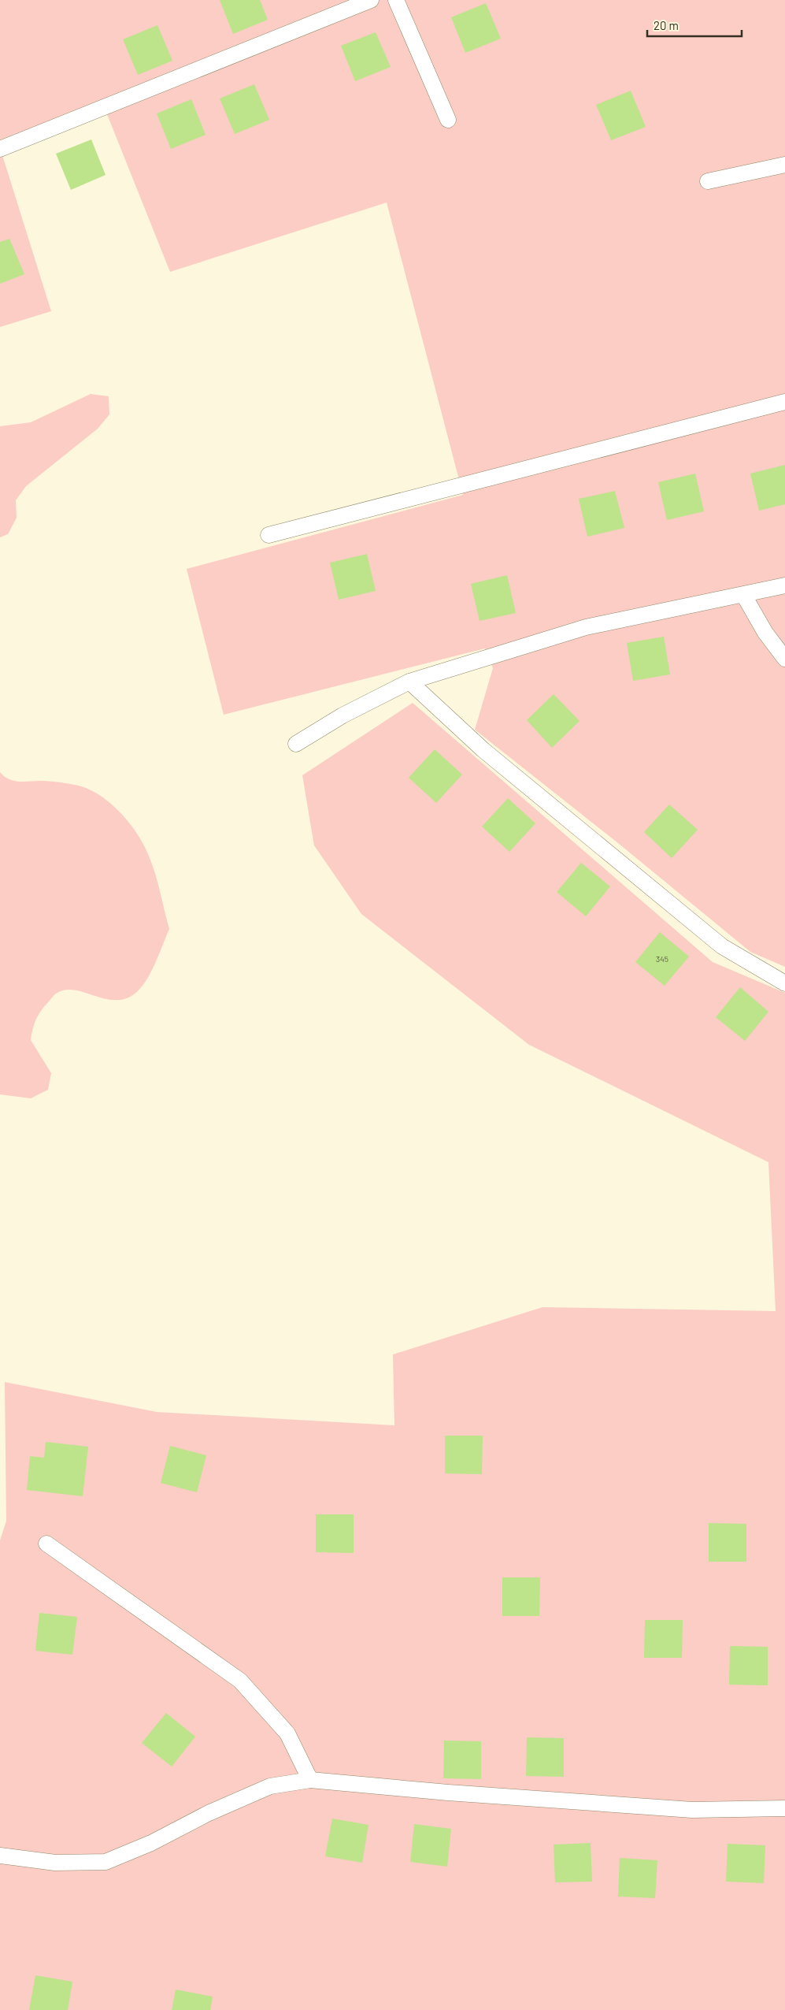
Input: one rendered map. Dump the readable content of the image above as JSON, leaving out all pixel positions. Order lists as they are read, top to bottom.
{
  "house_numbers": ["345"],
  "scale_bar": "20 m"
}
